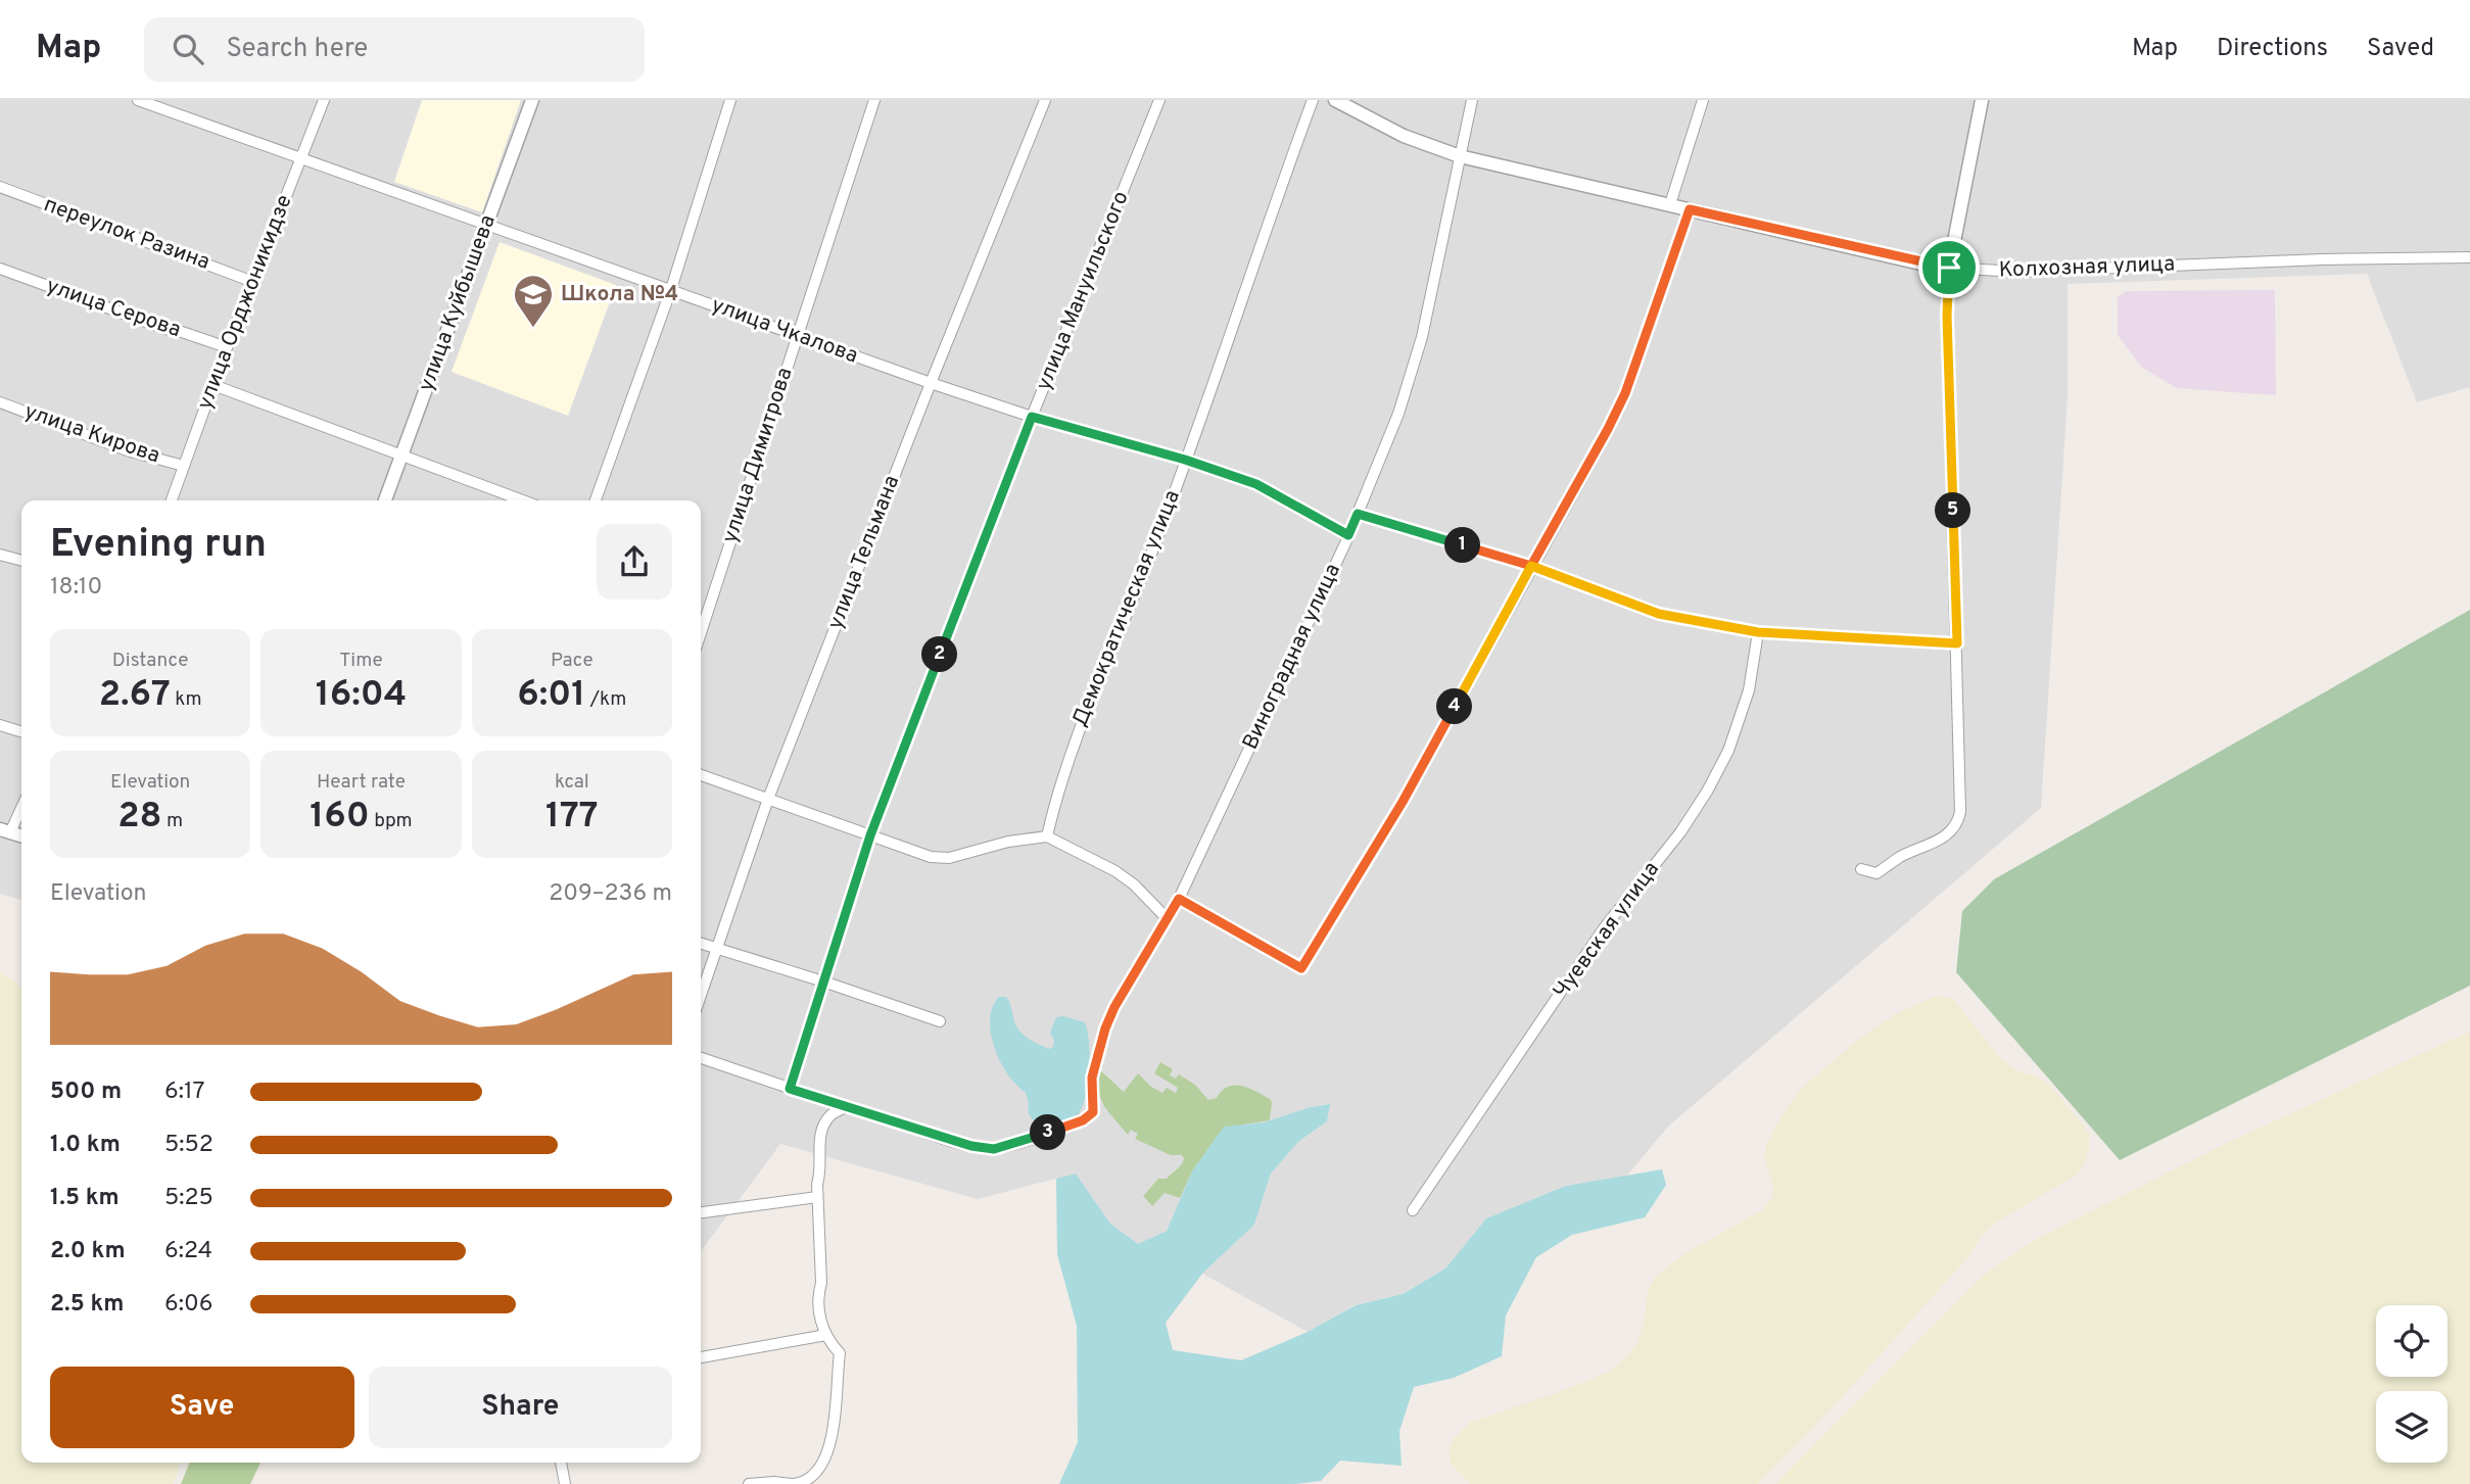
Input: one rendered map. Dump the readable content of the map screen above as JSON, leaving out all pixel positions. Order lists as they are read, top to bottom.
{
  "streets": {
    "street": [
      "переулок Разина",
      "Колхозная улица",
      "улица Мануильского",
      "улица Орджоникидзе",
      "улица Куйбышева",
      "улица Серова",
      "улица Чкалова",
      "улица Кирова",
      "улица Димитрова",
      "улица Тельмана",
      "Демократическая улица",
      "Виноградная улица",
      "Чуевская улица"
    ]
  },
  "crossings": [
    ["переулок Разина", "улица Орджоникидзе"],
    ["Колхозная улица", "Виноградная улица"],
    ["улица Мануильского", "улица Чкалова"],
    ["улица Орджоникидзе", "улица Серова"],
    ["улица Орджоникидзе", "улица Чкалова"],
    ["улица Орджоникидзе", "улица Кирова"],
    ["улица Куйбышева", "улица Чкалова"],
    ["улица Чкалова", "улица Димитрова"],
    ["улица Чкалова", "улица Тельмана"],
    ["улица Чкалова", "Демократическая улица"],
    ["улица Чкалова", "Виноградная улица"]
  ],
  "places": {
    "school or university": ["Школа №4"]
  },
  "page": {
    "header": "Map",
    "search": "Search here",
    "nav": ["Map", "Directions", "Saved"],
    "pins": [
      "5",
      "1",
      "2",
      "4",
      "3"
    ],
    "heading": ["Evening run", "18:10"],
    "stats": [
      ["Distance", "2.67 km"],
      ["Time", "16:04"],
      ["Pace", "6:01 /km"],
      ["Elevation", "28 m"],
      ["Heart rate", "160 bpm"],
      ["kcal", "177"]
    ],
    "chart": ["Elevation", "209–236 m"],
    "list": [
      {
        "name": "500 m",
        "note": "6:17"
      },
      {
        "name": "1.0 km",
        "note": "5:52"
      },
      {
        "name": "1.5 km",
        "note": "5:25"
      },
      {
        "name": "2.0 km",
        "note": "6:24"
      },
      {
        "name": "2.5 km",
        "note": "6:06"
      }
    ],
    "buttons": ["Save", "Share"]
  }
}
